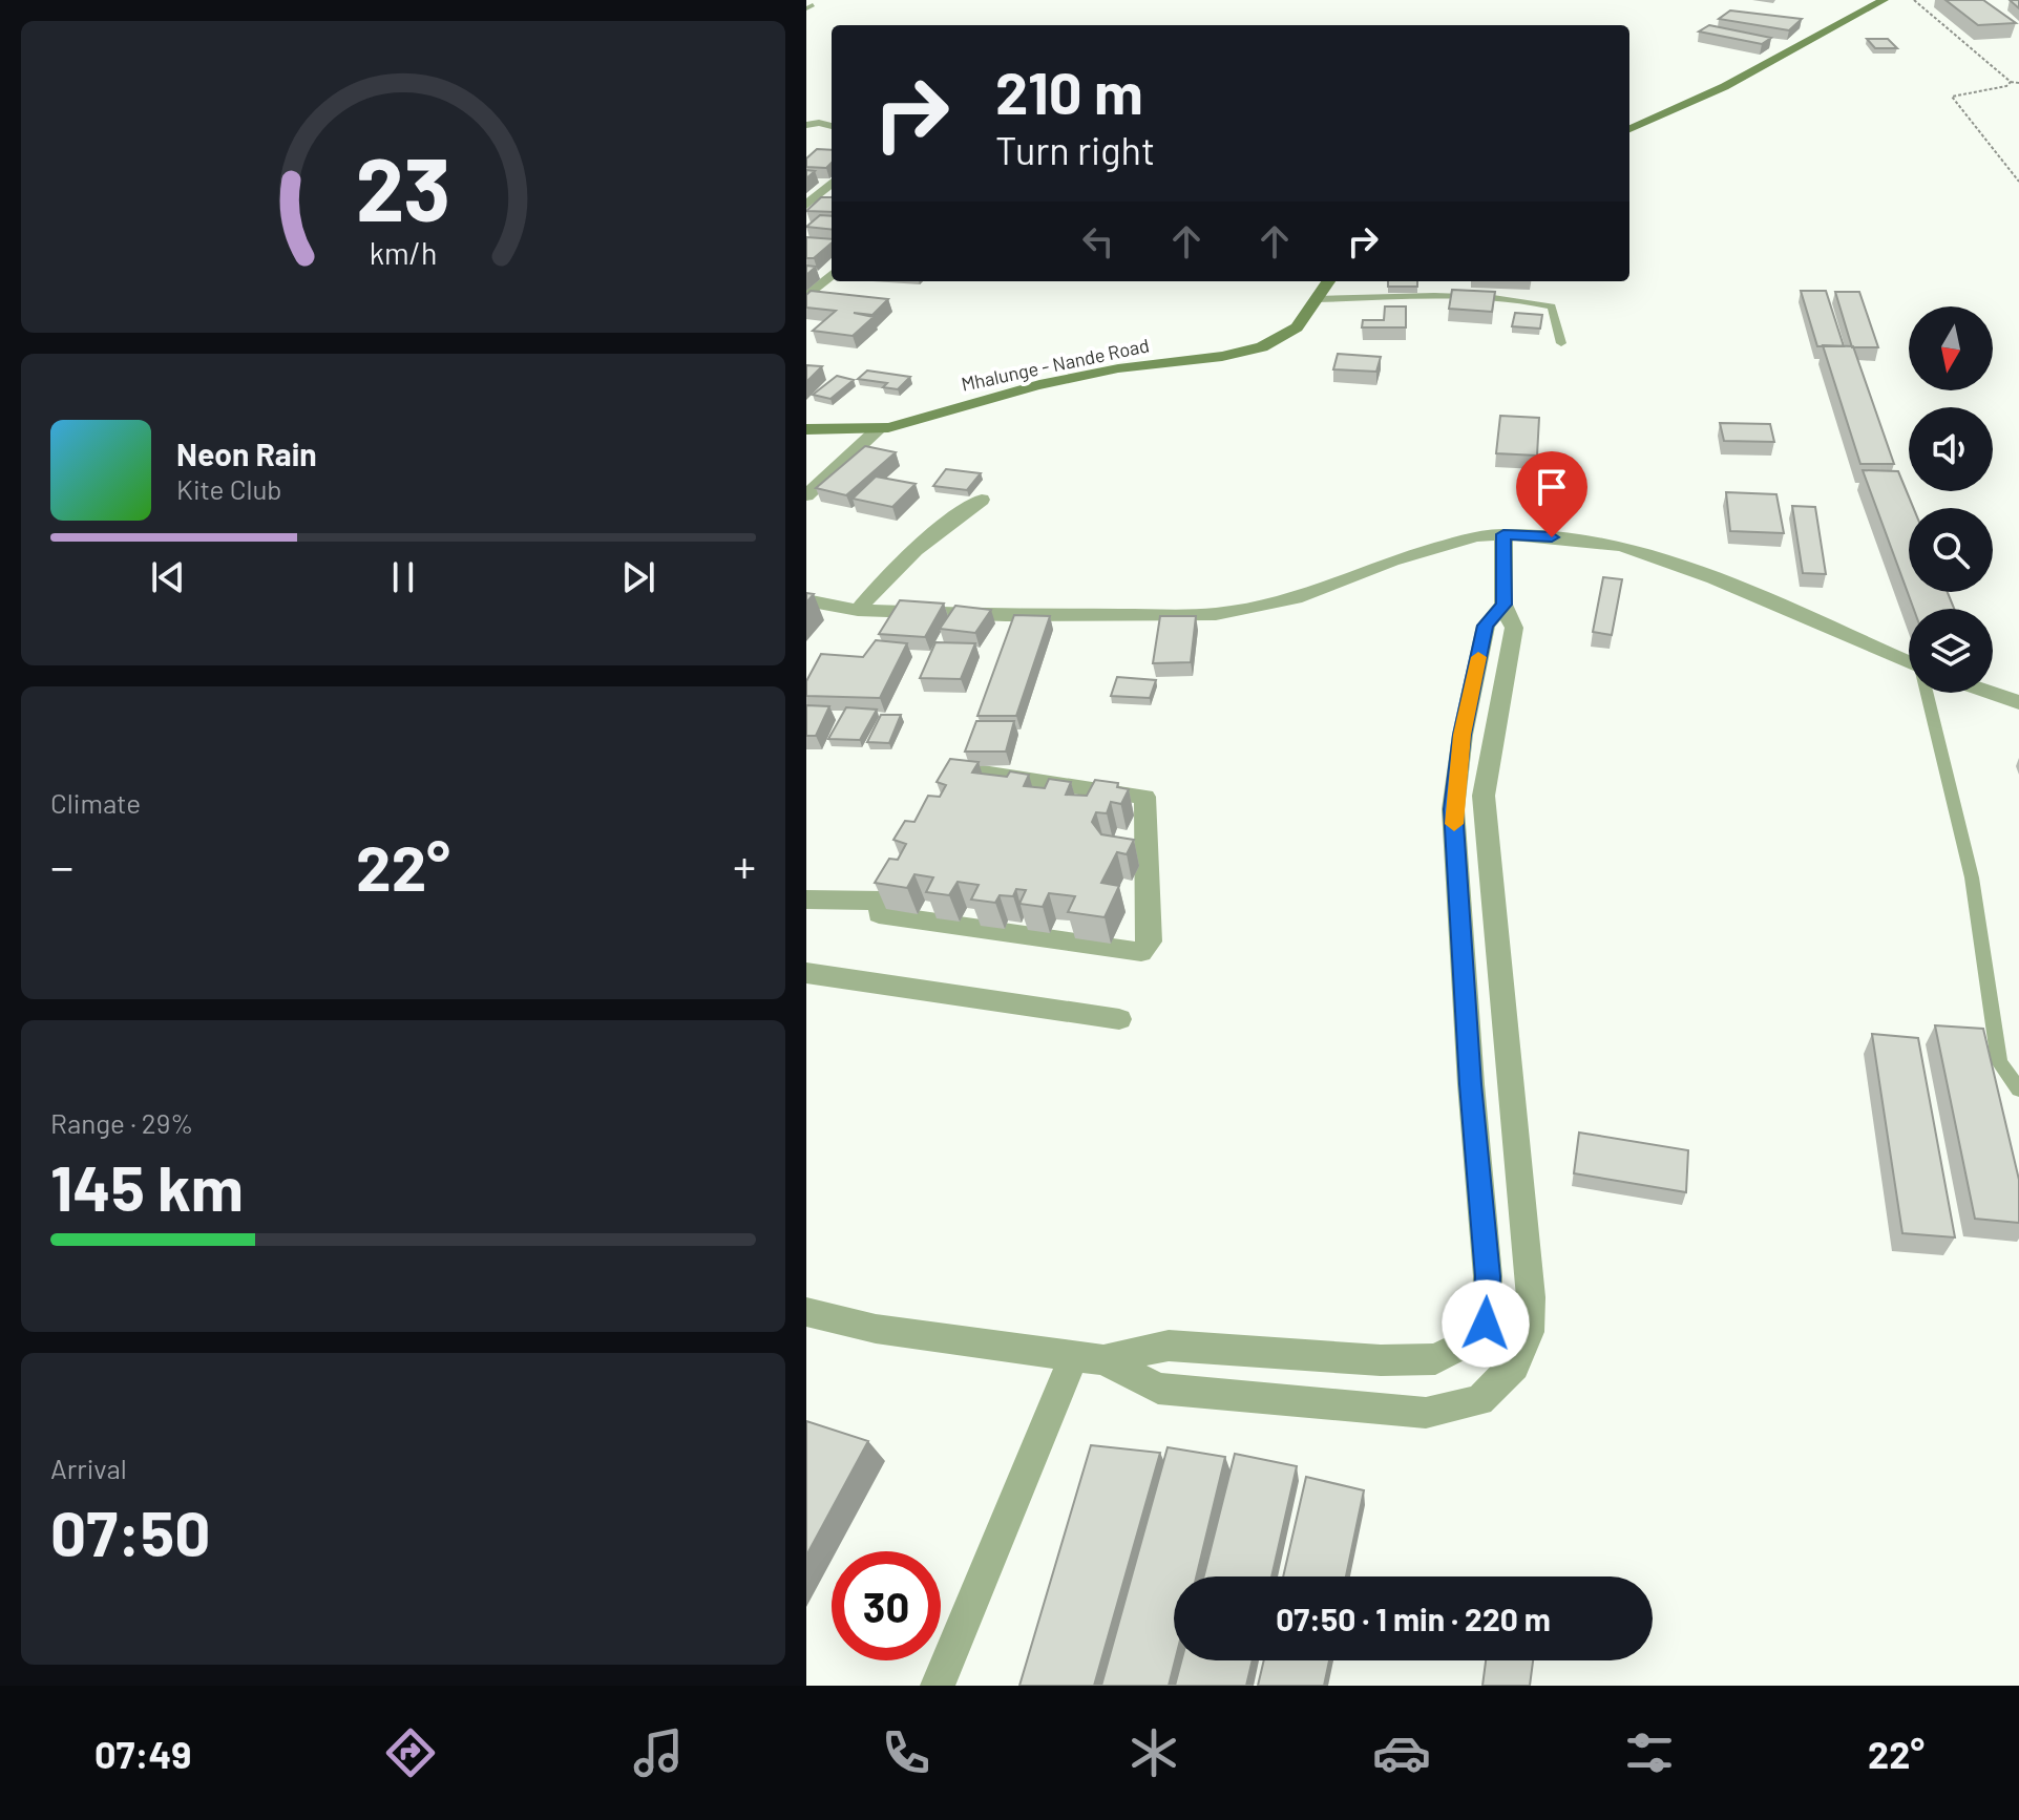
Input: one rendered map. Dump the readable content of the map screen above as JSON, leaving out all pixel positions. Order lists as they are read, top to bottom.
{
  "streets": {
    "main road": ["Mhalunge - Nande Road"]
  },
  "north": "bottom",
  "page": {
    "turn": ["210 m", "Turn right"],
    "song": ["Neon Rain", "Kite Club"],
    "tile": [
      "Climate",
      ["Range · 29%", "145 km"],
      ["Arrival", "07:50"]
    ],
    "heat": ["−", "22°", "+"],
    "limit": "30",
    "trip": "07:50 · 1 min · 220 m",
    "tabs": ["07:49", "22°"],
    "gauge": ["23", "km/h"]
  }
}
